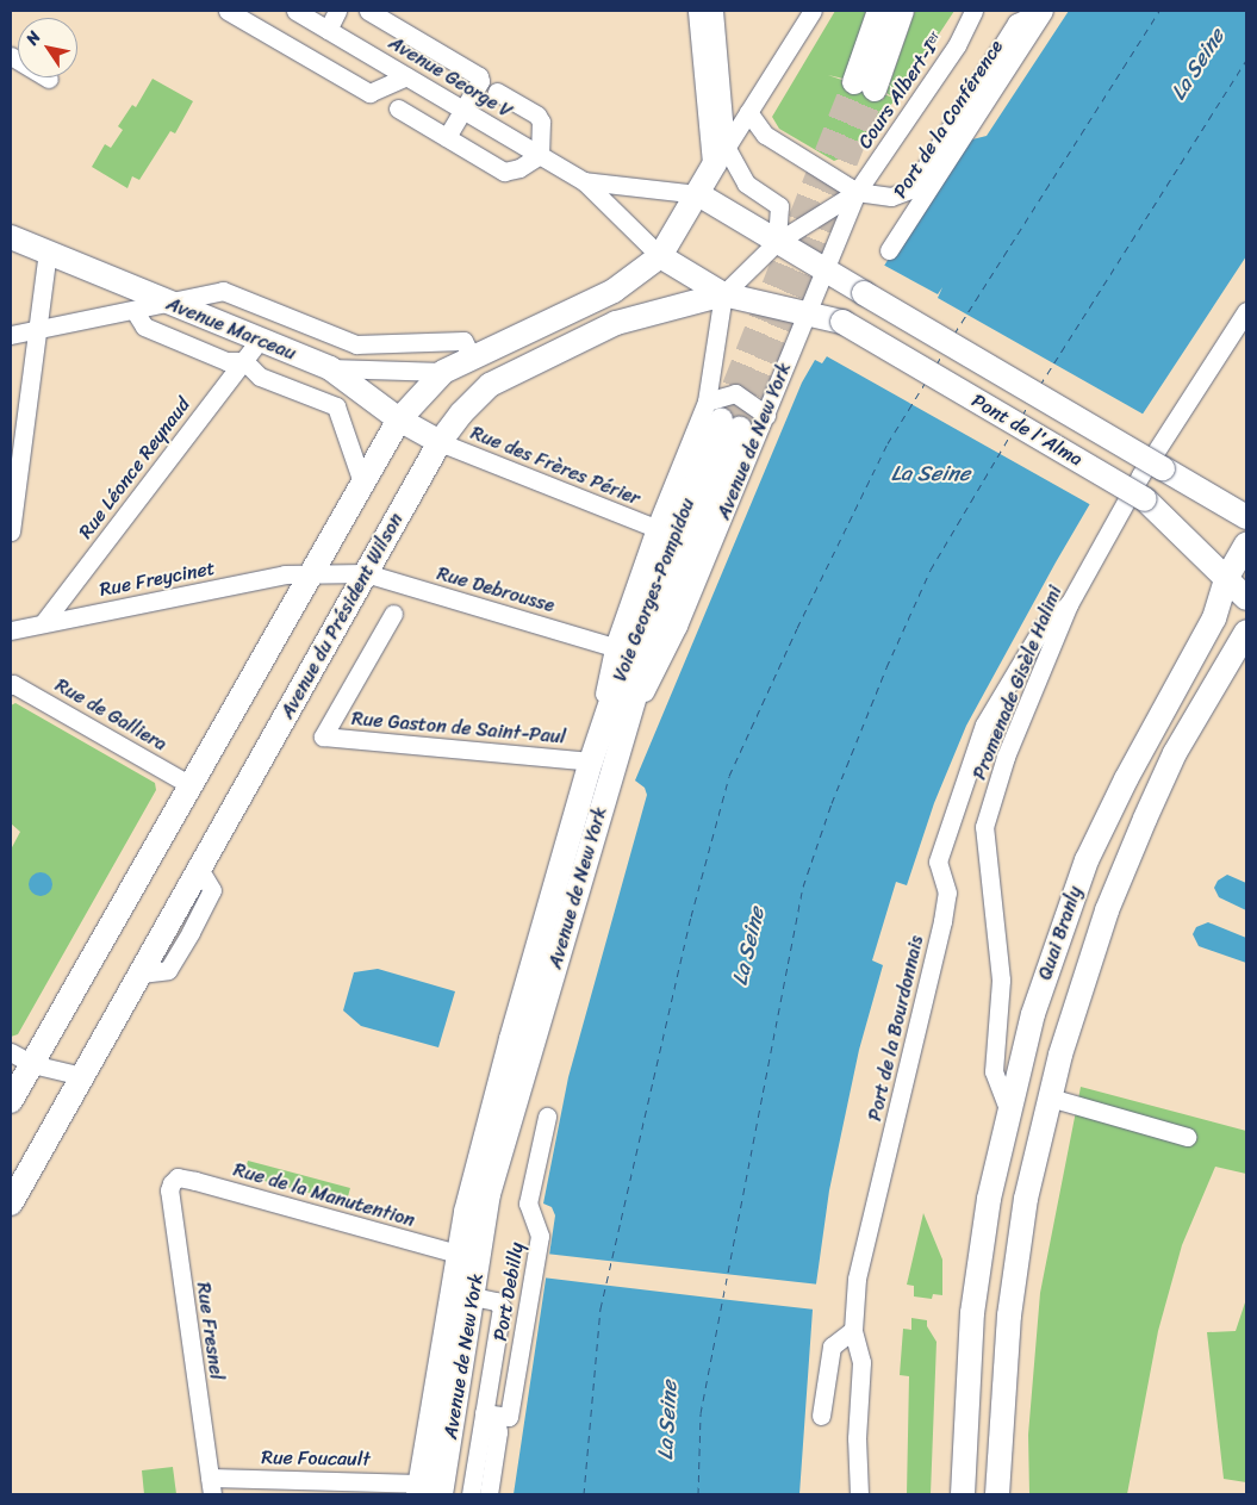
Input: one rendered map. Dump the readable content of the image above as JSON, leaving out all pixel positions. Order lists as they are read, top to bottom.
{
  "streets": {
    "main road": [
      "Avenue Marceau",
      "Pont de l'Alma",
      "Avenue de New York",
      "Voie Georges-Pompidou",
      "Avenue du Président Wilson",
      "Quai Branly"
    ],
    "street": [
      "Avenue George V",
      "Cours Albert-Iᵉʳ",
      "Port de la Conférence",
      "Rue des Frères Périer",
      "Rue Léonce Reynaud",
      "Rue Freycinet",
      "Rue Debrousse",
      "Promenade Gisèle Halimi",
      "Rue de Galliera",
      "Rue Gaston de Saint-Paul",
      "Port de la Bourdonnais",
      "Rue de la Manutention",
      "Port Debilly",
      "Rue Fresnel",
      "Rue Foucault"
    ]
  },
  "crossings": [
    ["Avenue George V", "Pont de l'Alma"],
    ["Cours Albert-Iᵉʳ", "Port de la Conférence"],
    ["Cours Albert-Iᵉʳ", "Avenue de New York"],
    ["Port de la Conférence", "Avenue de New York"],
    ["Avenue Marceau", "Rue des Frères Périer"],
    ["Avenue Marceau", "Rue Léonce Reynaud"],
    ["Avenue Marceau", "Avenue du Président Wilson"],
    ["Pont de l'Alma", "Avenue de New York"],
    ["Pont de l'Alma", "Avenue du Président Wilson"],
    ["Pont de l'Alma", "Quai Branly"],
    ["Avenue de New York", "Rue des Frères Périer"],
    ["Avenue de New York", "Rue Debrousse"],
    ["Avenue de New York", "Voie Georges-Pompidou"],
    ["Avenue de New York", "Avenue du Président Wilson"],
    ["Avenue de New York", "Rue Gaston de Saint-Paul"],
    ["Avenue de New York", "Rue de la Manutention"],
    ["Avenue de New York", "Port Debilly"],
    ["Avenue de New York", "Rue Foucault"],
    ["Rue des Frères Périer", "Avenue du Président Wilson"],
    ["Rue Léonce Reynaud", "Rue Freycinet"],
    ["Rue Freycinet", "Rue Debrousse"],
    ["Rue Freycinet", "Avenue du Président Wilson"],
    ["Rue Debrousse", "Avenue du Président Wilson"],
    ["Voie Georges-Pompidou", "Rue Gaston de Saint-Paul"],
    ["Promenade Gisèle Halimi", "Quai Branly"],
    ["Promenade Gisèle Halimi", "Port de la Bourdonnais"],
    ["Rue de la Manutention", "Rue Fresnel"],
    ["Rue Fresnel", "Rue Foucault"]
  ],
  "water": ["La Seine"],
  "north": "top left"
}
